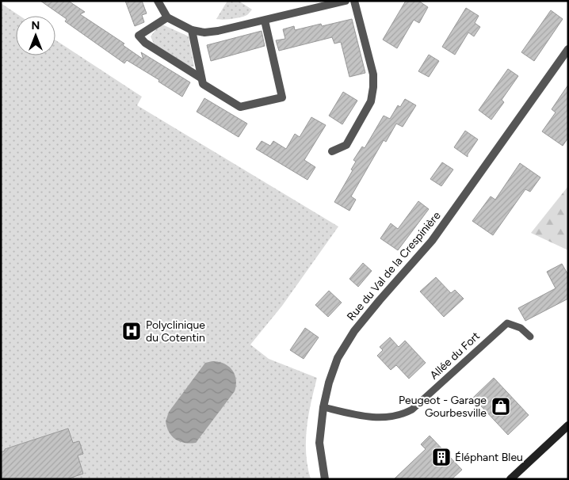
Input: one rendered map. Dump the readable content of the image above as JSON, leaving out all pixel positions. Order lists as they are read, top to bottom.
{
  "streets": {
    "street": ["Rue du Val de la Crespinière"],
    "lane": ["Allée du Fort"]
  },
  "crossings": [
    ["Rue du Val de la Crespinière", "Allée du Fort"]
  ],
  "places": {
    "hospital": ["Polyclinique du Cotentin"],
    "shop": ["Peugeot - Garage Gourbesville"],
    "building": ["Éléphant Bleu"]
  },
  "north": "top"
}
